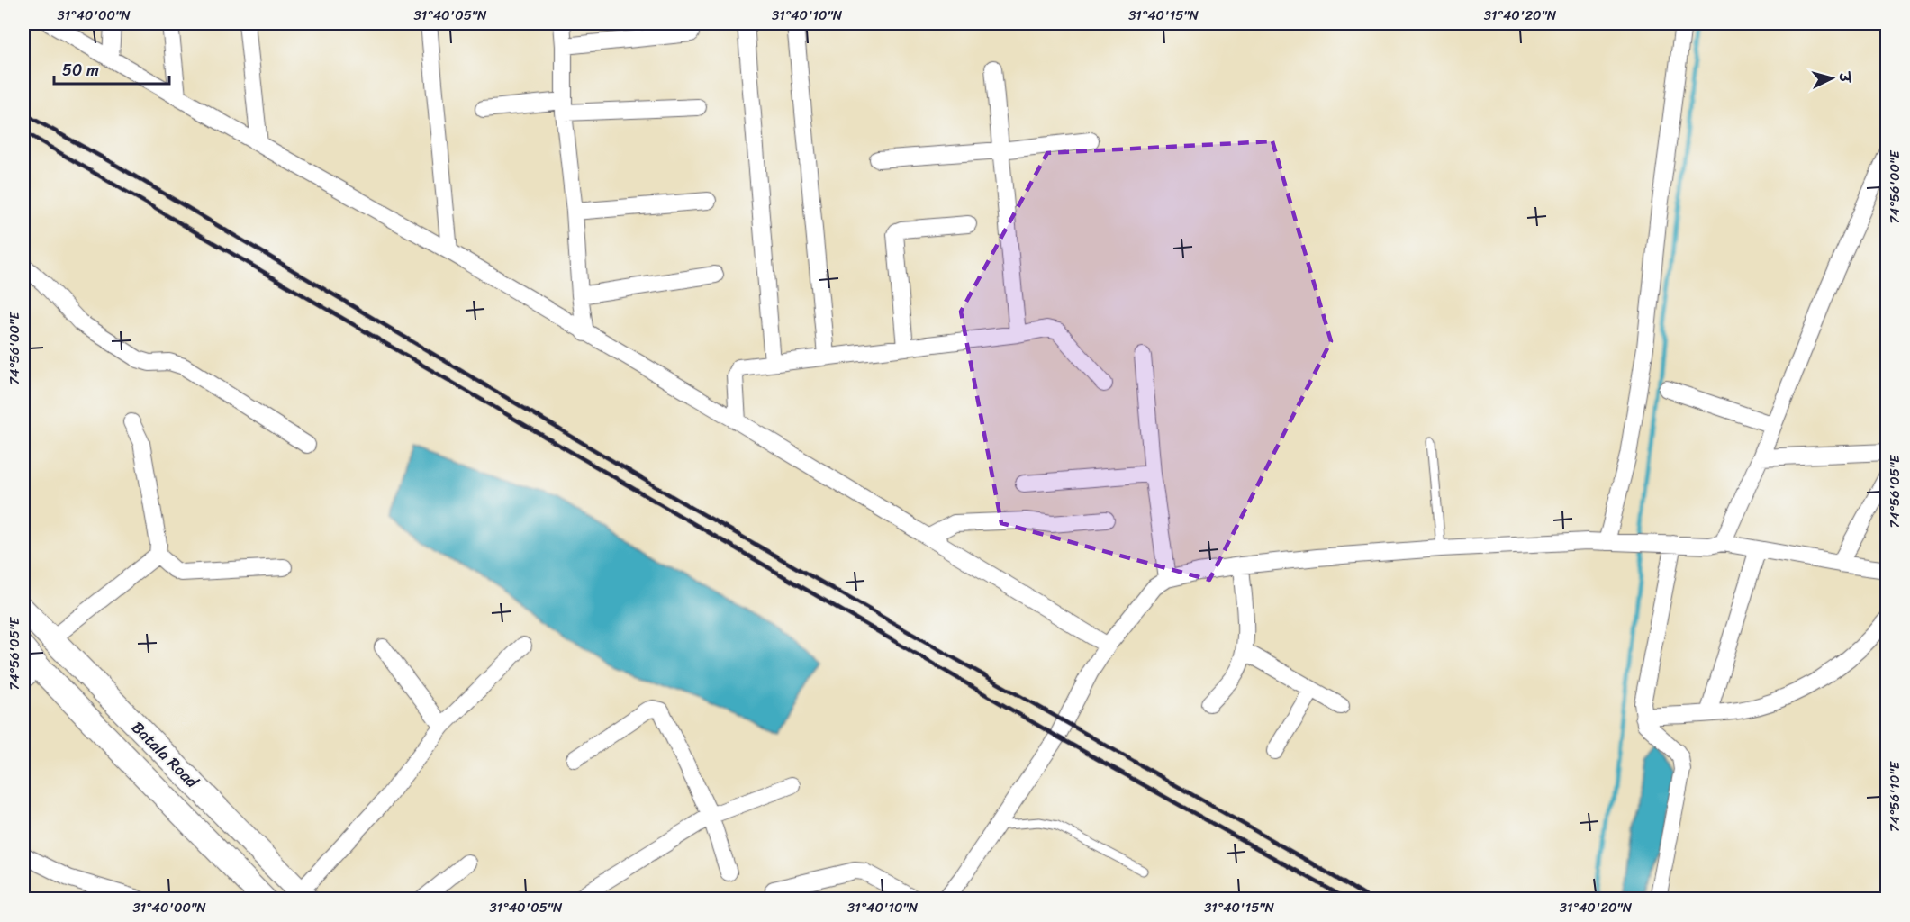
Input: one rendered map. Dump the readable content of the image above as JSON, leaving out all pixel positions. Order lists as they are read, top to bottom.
{
  "streets": {
    "main road": ["Batala Road"]
  },
  "scale_bar": "50 m",
  "north": "right",
  "coordinates": [
    "31°40'00\"N",
    "31°40'05\"N",
    "31°40'10\"N",
    "31°40'15\"N",
    "31°40'20\"N",
    "74°56'00\"E",
    "74°56'05\"E",
    "74°56'10\"E"
  ]
}
